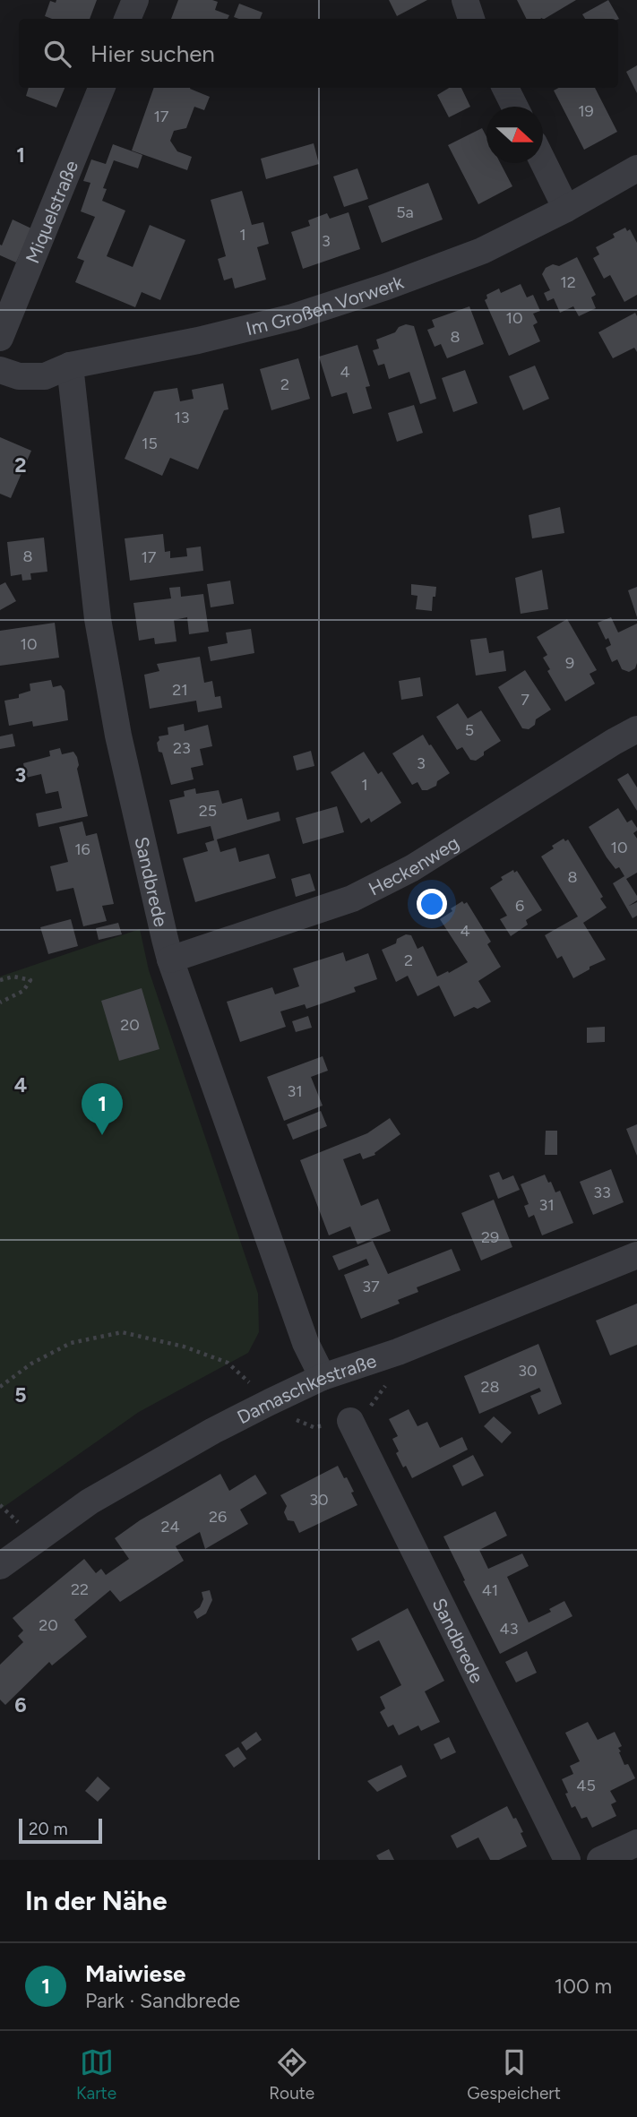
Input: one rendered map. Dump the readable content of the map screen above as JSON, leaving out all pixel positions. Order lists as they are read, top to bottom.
{
  "streets": {
    "street": [
      "Miquelstraße",
      "Im Großen Vorwerk",
      "Heckenweg",
      "Sandbrede",
      "Damaschkestraße"
    ]
  },
  "crossings": [
    ["Im Großen Vorwerk", "Sandbrede"],
    ["Heckenweg", "Sandbrede"],
    ["Sandbrede", "Damaschkestraße"]
  ],
  "house_numbers": [
    "19",
    "17",
    "5a",
    "1",
    "3",
    "12",
    "10",
    "8",
    "4",
    "2",
    "13",
    "15",
    "8",
    "17",
    "10",
    "9",
    "21",
    "7",
    "5",
    "23",
    "3",
    "1",
    "25",
    "10",
    "16",
    "8",
    "6",
    "4",
    "2",
    "20",
    "31",
    "33",
    "31",
    "29",
    "37",
    "30",
    "28",
    "30",
    "26",
    "24",
    "22",
    "41",
    "20",
    "43",
    "45"
  ],
  "scale_bar": "20 m",
  "north": "right",
  "page": {
    "search": "Hier suchen",
    "pins": "1",
    "scale": "20 m",
    "heading": "In der Nähe",
    "list": [
      {
        "mark": "1",
        "name": "Maiwiese",
        "note": "Park · Sandbrede",
        "value": "100 m"
      }
    ],
    "nav": ["Karte", "Route", "Gespeichert"]
  },
  "grid": {
    "rows": [
      "1",
      "2",
      "3",
      "4",
      "5",
      "6"
    ]
  }
}
